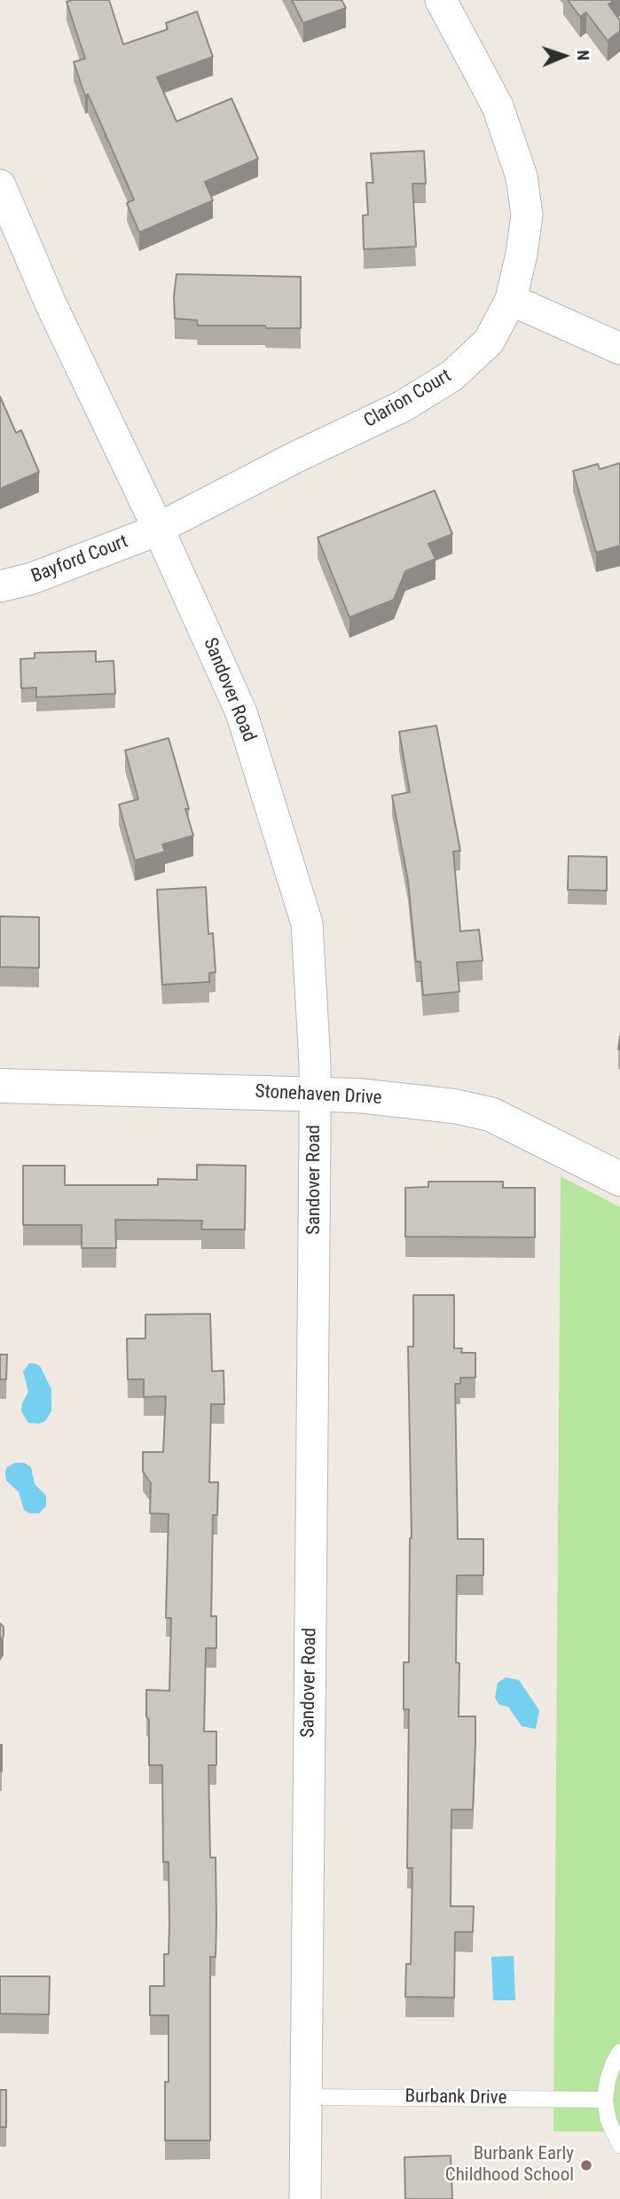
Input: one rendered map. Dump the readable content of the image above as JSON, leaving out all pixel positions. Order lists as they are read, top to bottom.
{
  "streets": {
    "street": [
      "Clarion Court",
      "Bayford Court",
      "Sandover Road",
      "Stonehaven Drive"
    ],
    "lane": ["Burbank Drive"]
  },
  "crossings": [
    ["Clarion Court", "Bayford Court"],
    ["Clarion Court", "Sandover Road"],
    ["Bayford Court", "Sandover Road"],
    ["Sandover Road", "Stonehaven Drive"],
    ["Sandover Road", "Burbank Drive"]
  ],
  "places": ["Burbank Early Childhood School"],
  "north": "right"
}
